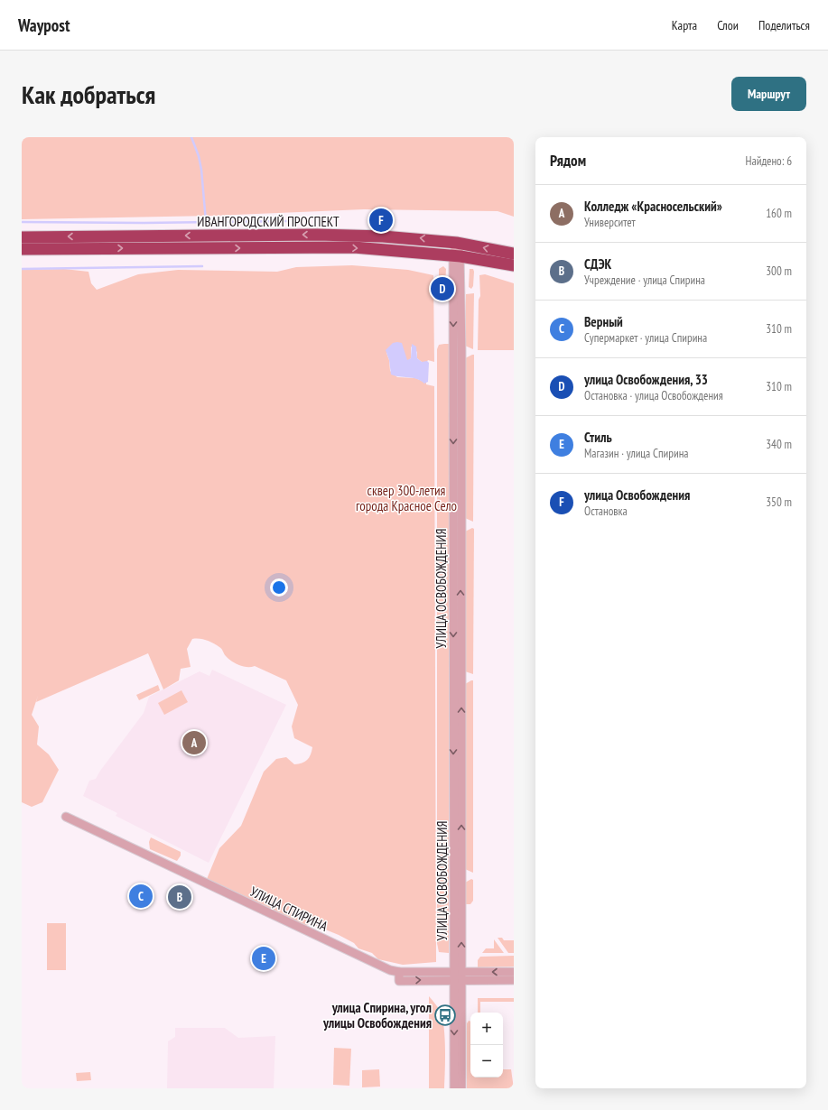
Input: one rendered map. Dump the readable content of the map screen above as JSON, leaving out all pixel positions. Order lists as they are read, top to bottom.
{
  "streets": {
    "highway": ["ИВАНГОРОДСКИЙ ПРОСПЕКТ"],
    "street": ["УЛИЦА ОСВОБОЖДЕНИЯ", "УЛИЦА СПИРИНА"]
  },
  "crossings": [
    ["ИВАНГОРОДСКИЙ ПРОСПЕКТ", "УЛИЦА ОСВОБОЖДЕНИЯ"],
    ["УЛИЦА ОСВОБОЖДЕНИЯ", "УЛИЦА СПИРИНА"]
  ],
  "parks": ["сквер 300-летия города Красное Село"],
  "places": {
    "bus stop": ["улица Спирина, угол улицы Освобождения"]
  },
  "page": {
    "header": "Waypost",
    "nav": ["Карта", "Слои", "Поделиться"],
    "buttons": "Маршрут",
    "title": "Как добраться",
    "heading": ["Рядом", "Найдено: 6"],
    "list": [
      {
        "mark": "A",
        "name": "Колледж «Красносельский»",
        "note": "Университет",
        "value": "160 m"
      },
      {
        "mark": "B",
        "name": "СДЭК",
        "note": "Учреждение · улица Спирина",
        "value": "300 m"
      },
      {
        "mark": "C",
        "name": "Верный",
        "note": "Супермаркет · улица Спирина",
        "value": "310 m"
      },
      {
        "mark": "D",
        "name": "улица Освобождения, 33",
        "note": "Остановка · улица Освобождения",
        "value": "310 m"
      },
      {
        "mark": "E",
        "name": "Стиль",
        "note": "Магазин · улица Спирина",
        "value": "340 m"
      },
      {
        "mark": "F",
        "name": "улица Освобождения",
        "note": "Остановка",
        "value": "350 m"
      }
    ],
    "pins": [
      "F",
      "D",
      "A",
      "C",
      "B",
      "E"
    ],
    "map_buttons": ["+", "−"]
  }
}
